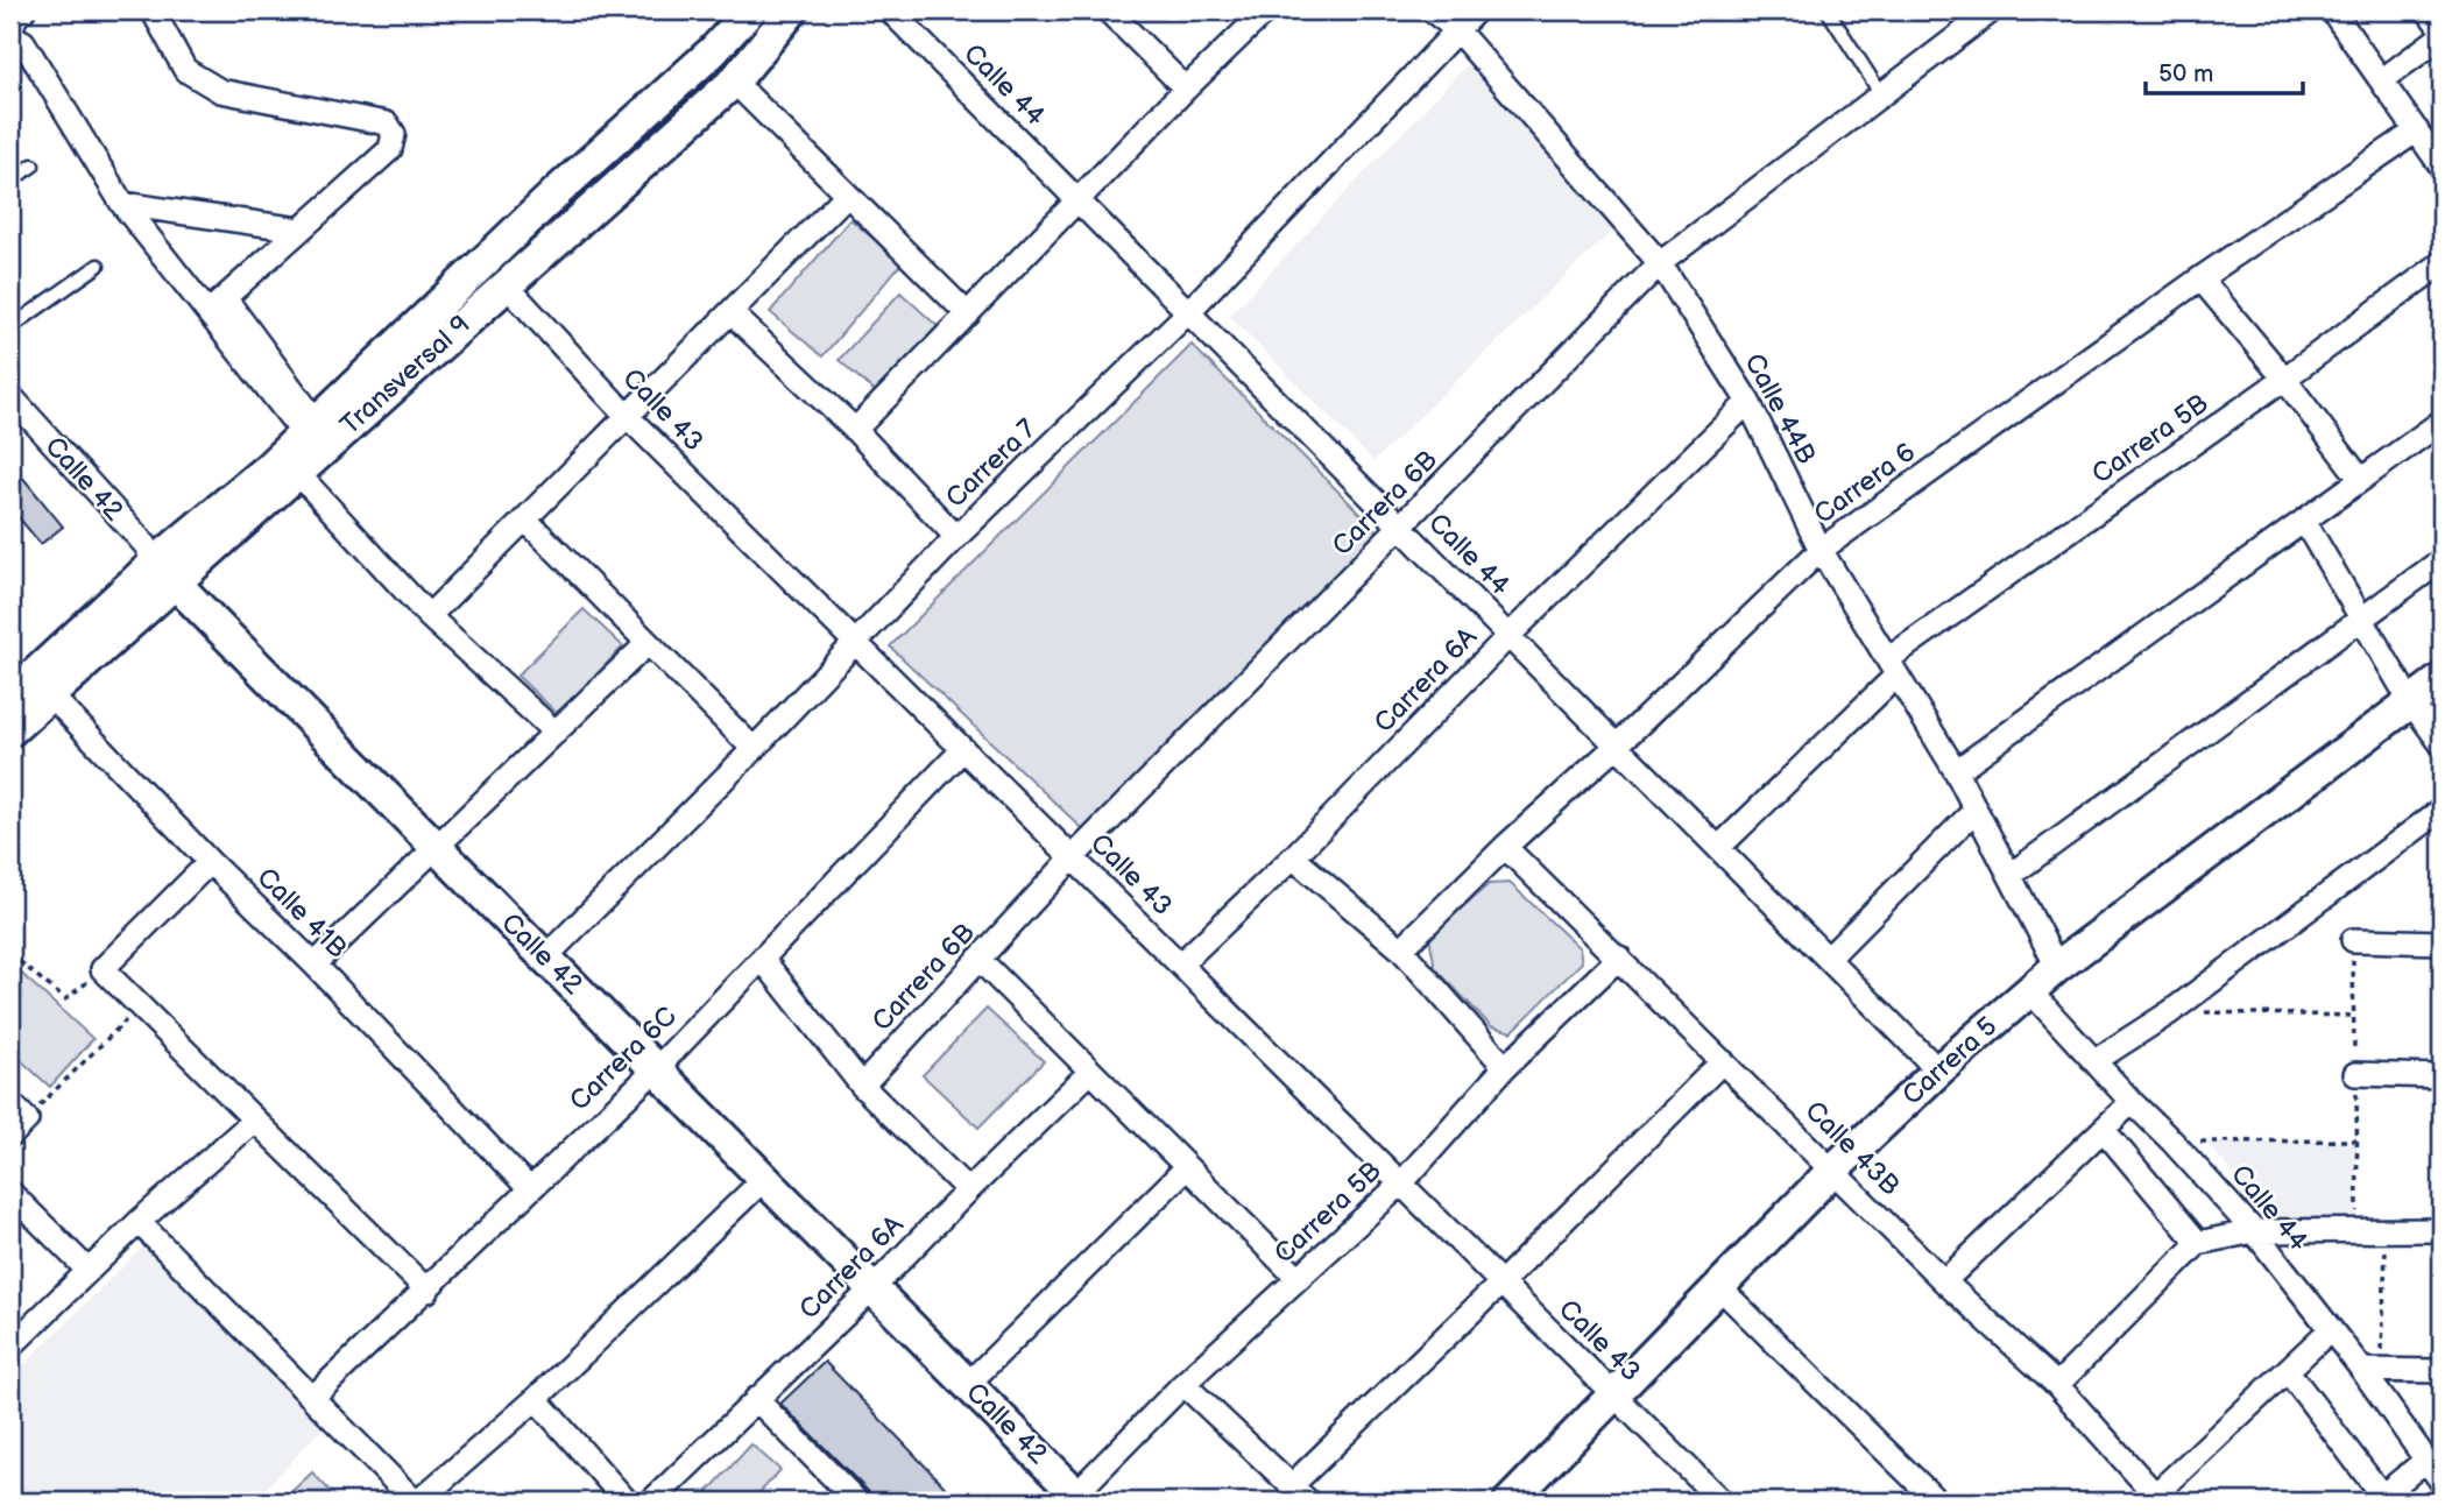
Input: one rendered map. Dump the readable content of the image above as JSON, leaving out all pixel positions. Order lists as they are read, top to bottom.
{
  "streets": {
    "street": [
      "Calle 44",
      "Transversal 9",
      "Calle 44B",
      "Calle 43",
      "Carrera 5B",
      "Carrera 7",
      "Calle 42",
      "Carrera 6",
      "Carrera 6B",
      "Carrera 6A",
      "Calle 41B",
      "Carrera 6C",
      "Carrera 5",
      "Calle 43B"
    ]
  },
  "crossings": [
    ["Calle 44", "Carrera 5B"],
    ["Calle 44", "Carrera 7"],
    ["Calle 44", "Carrera 6"],
    ["Calle 44", "Carrera 6B"],
    ["Calle 44", "Carrera 6A"],
    ["Calle 44", "Carrera 5"],
    ["Transversal 9", "Calle 43"],
    ["Transversal 9", "Calle 42"],
    ["Transversal 9", "Calle 41B"],
    ["Calle 44B", "Carrera 5B"],
    ["Calle 44B", "Carrera 7"],
    ["Calle 44B", "Carrera 6"],
    ["Calle 44B", "Carrera 6B"],
    ["Calle 44B", "Carrera 6A"],
    ["Calle 44B", "Carrera 5"],
    ["Calle 43", "Carrera 5B"],
    ["Calle 43", "Carrera 7"],
    ["Calle 43", "Carrera 6B"],
    ["Calle 43", "Carrera 6A"],
    ["Calle 43", "Carrera 6C"],
    ["Calle 43", "Carrera 5"],
    ["Carrera 5B", "Calle 42"],
    ["Carrera 5B", "Calle 43B"],
    ["Carrera 7", "Calle 42"],
    ["Calle 42", "Carrera 6A"],
    ["Calle 42", "Carrera 6C"],
    ["Carrera 6", "Calle 43B"],
    ["Calle 41B", "Carrera 6C"],
    ["Carrera 5", "Calle 43B"]
  ],
  "scale_bar": "50 m"
}
